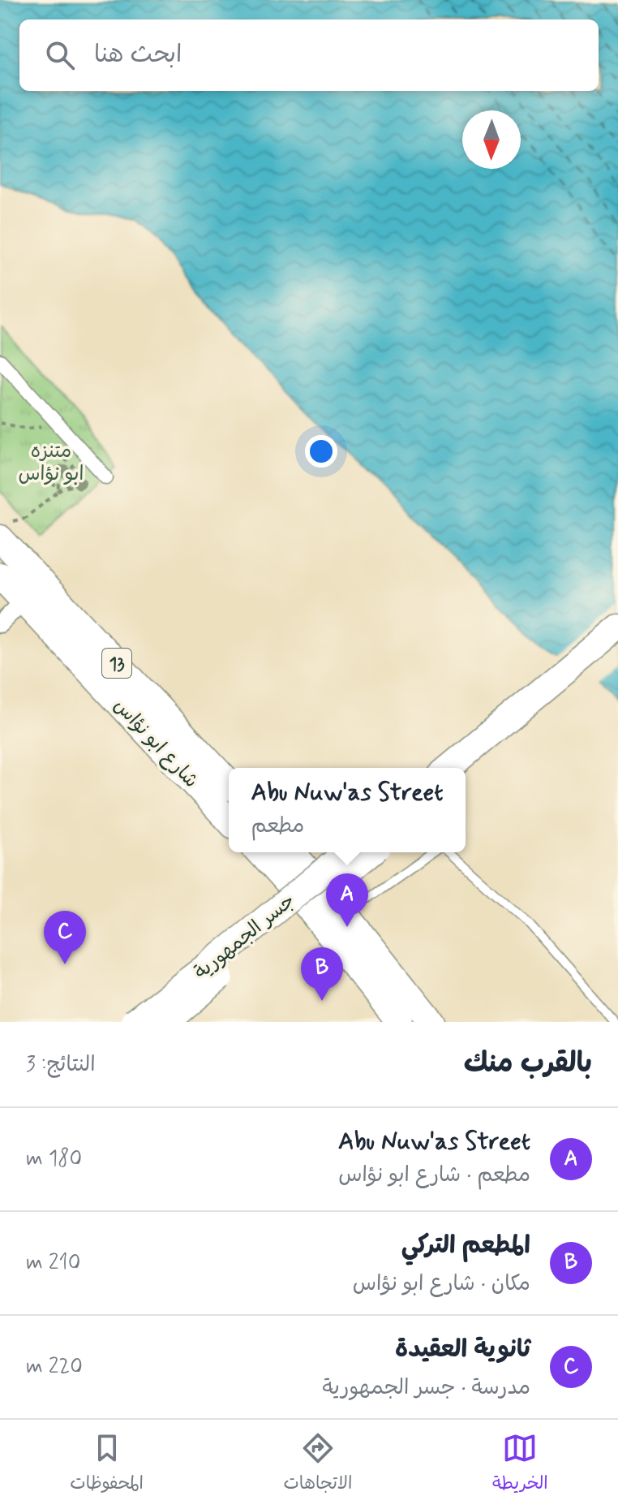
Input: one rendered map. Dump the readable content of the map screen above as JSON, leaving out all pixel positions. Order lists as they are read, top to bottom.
{
  "streets": {
    "main road": ["13", "شارع ابو نؤاس", "جسر الجمهورية"]
  },
  "parks": ["متنزه ابو نؤاس"],
  "north": "bottom",
  "page": {
    "search": "ابحث هنا",
    "popup": ["Abu Nuw'as Street", "مطعم"],
    "pins": ["A", "C", "B"],
    "heading": ["بالقرب منك", "النتائج: 3"],
    "list": [
      {
        "mark": "A",
        "name": "Abu Nuw'as Street",
        "note": "مطعم · شارع ابو نؤاس",
        "value": "180 m"
      },
      {
        "mark": "B",
        "name": "المطعم التركي",
        "note": "مكان · شارع ابو نؤاس",
        "value": "210 m"
      },
      {
        "mark": "C",
        "name": "ثانوية العقيدة",
        "note": "مدرسة · جسر الجمهورية",
        "value": "220 m"
      }
    ],
    "nav": ["الخريطة", "الاتجاهات", "المحفوظات"]
  }
}
